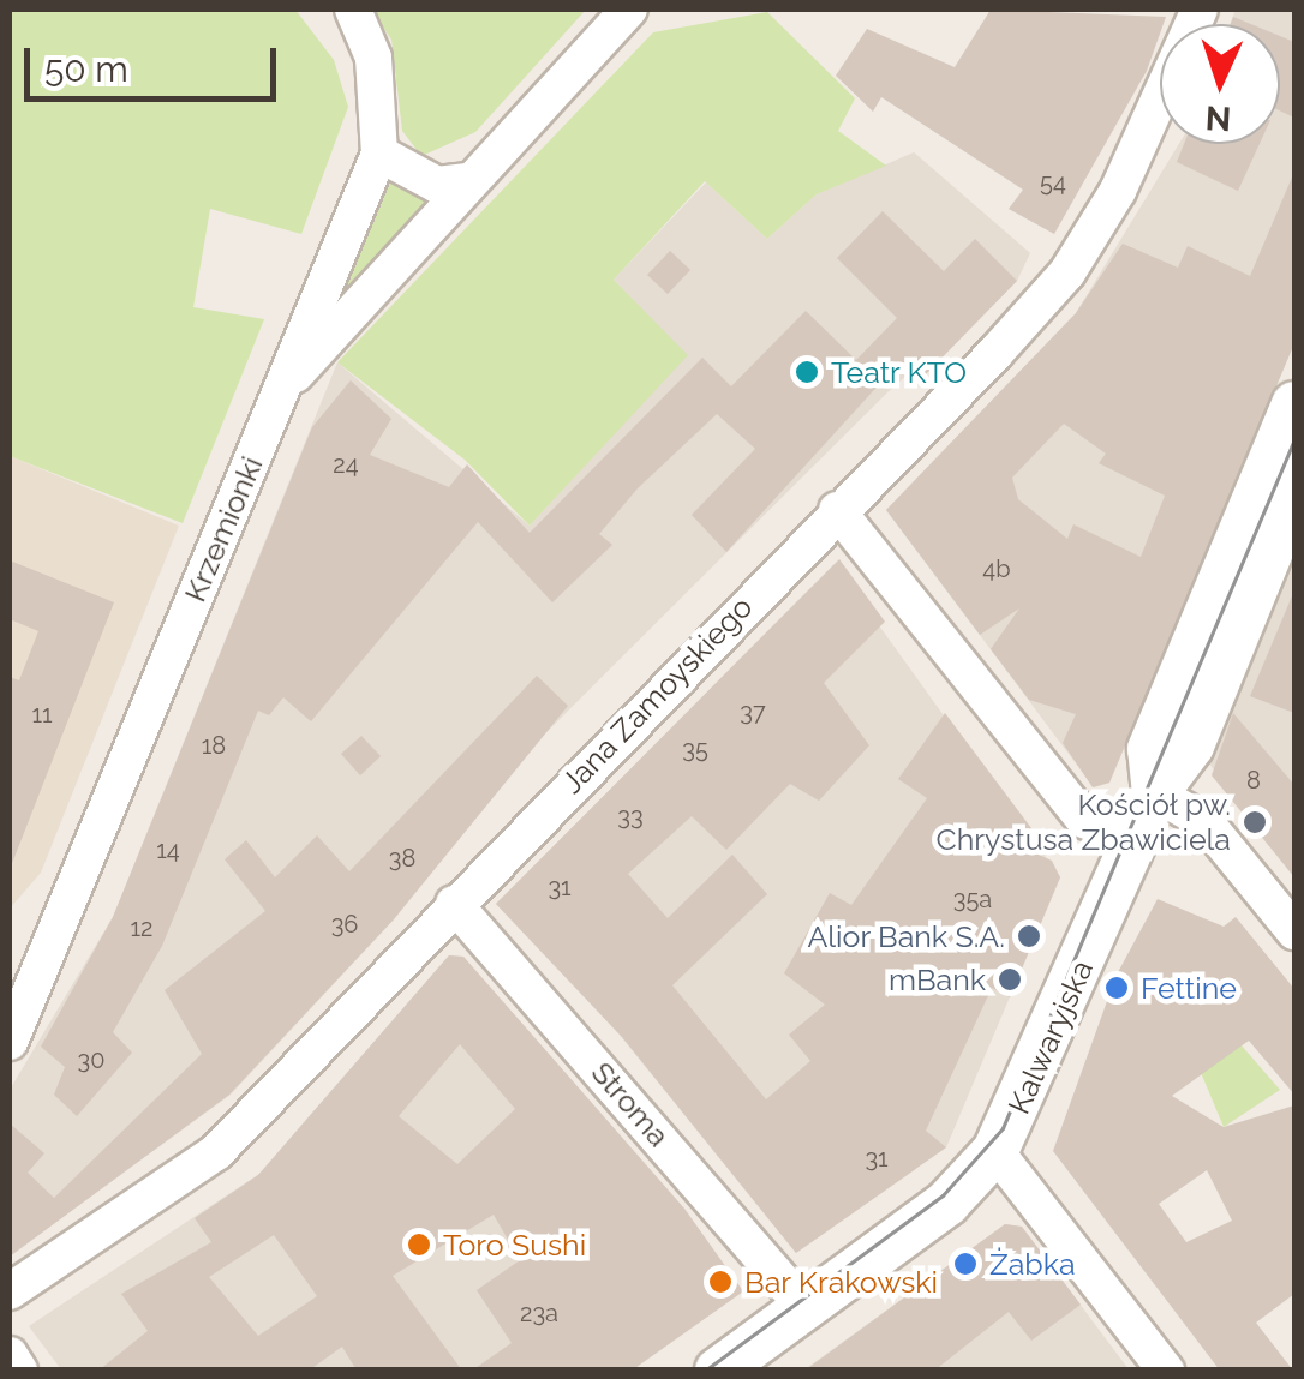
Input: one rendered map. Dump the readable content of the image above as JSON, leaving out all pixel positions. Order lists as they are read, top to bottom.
{
  "streets": {
    "street": [
      "Krzemionki",
      "Jana Zamoyskiego",
      "Kalwaryjska",
      "Stroma"
    ]
  },
  "crossings": [
    ["Jana Zamoyskiego", "Stroma"],
    ["Kalwaryjska", "Stroma"]
  ],
  "places": [
    "Teatr KTO",
    "Kościół pw. Chrystusa Zbawiciela",
    "Alior Bank S.A.",
    "mBank",
    "Fettine",
    "Toro Sushi",
    "Żabka",
    "Bar Krakowski"
  ],
  "house_numbers": [
    "54",
    "24",
    "4b",
    "37",
    "11",
    "18",
    "35",
    "8",
    "33",
    "14",
    "38",
    "31",
    "35a",
    "36",
    "12",
    "30",
    "31",
    "23a"
  ],
  "scale_bar": "50 m",
  "north": "bottom"
}
